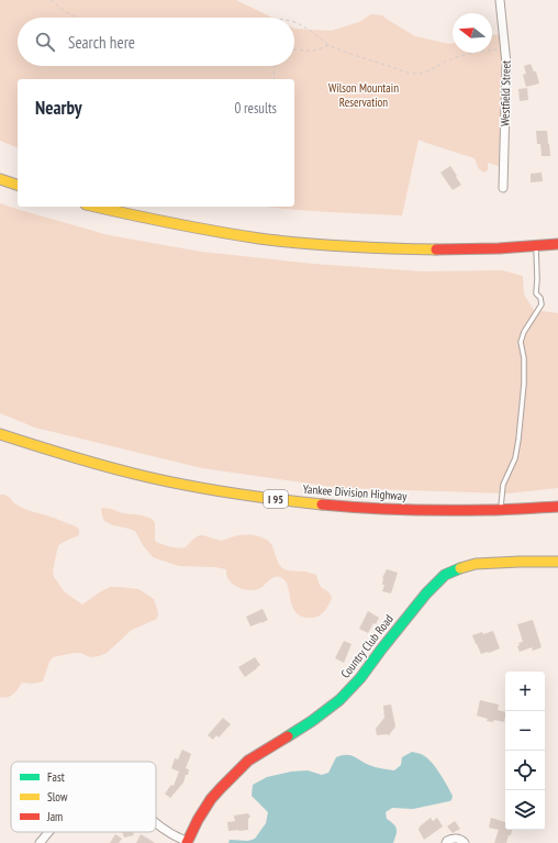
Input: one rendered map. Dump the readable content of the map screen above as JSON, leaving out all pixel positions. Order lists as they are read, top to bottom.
{
  "streets": {
    "main road": ["Yankee Division Highway", "I 95", "Country Club Road"],
    "street": ["Westfield Street"]
  },
  "parks": ["Wilson Mountain Reservation"],
  "legend": ["Fast", "Slow", "Jam"],
  "north": "left",
  "page": {
    "search": "Search here",
    "heading": ["Nearby", "0 results"],
    "map_buttons": ["+", "−"]
  }
}
